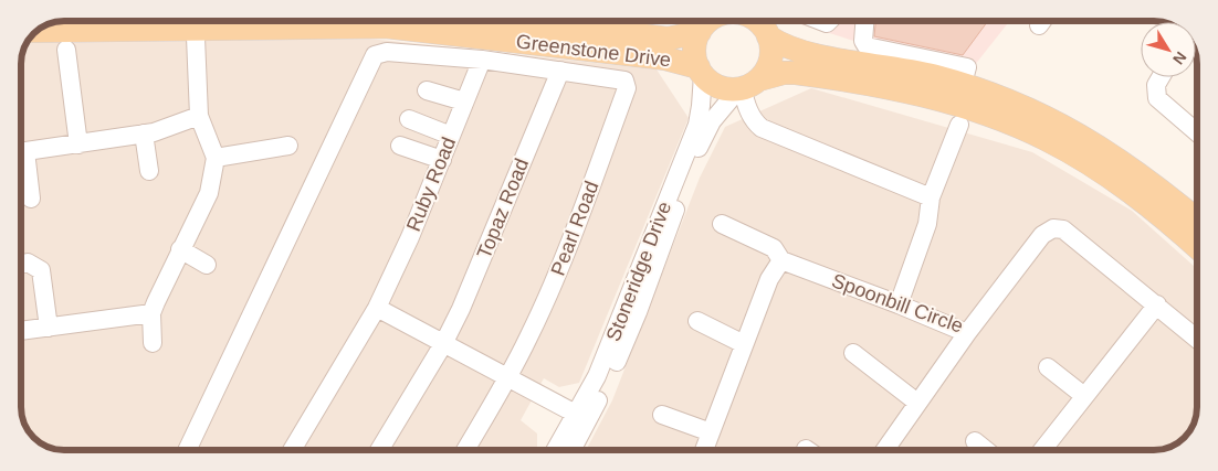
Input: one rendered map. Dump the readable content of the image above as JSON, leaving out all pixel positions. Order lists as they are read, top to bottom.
{
  "streets": {
    "main road": ["Greenstone Drive"],
    "street": [
      "Ruby Road",
      "Topaz Road",
      "Pearl Road",
      "Stoneridge Drive",
      "Spoonbill Circle"
    ]
  },
  "crossings": [
    ["Greenstone Drive", "Stoneridge Drive"],
    ["Topaz Road", "Pearl Road"]
  ],
  "north": "bottom right"
}
